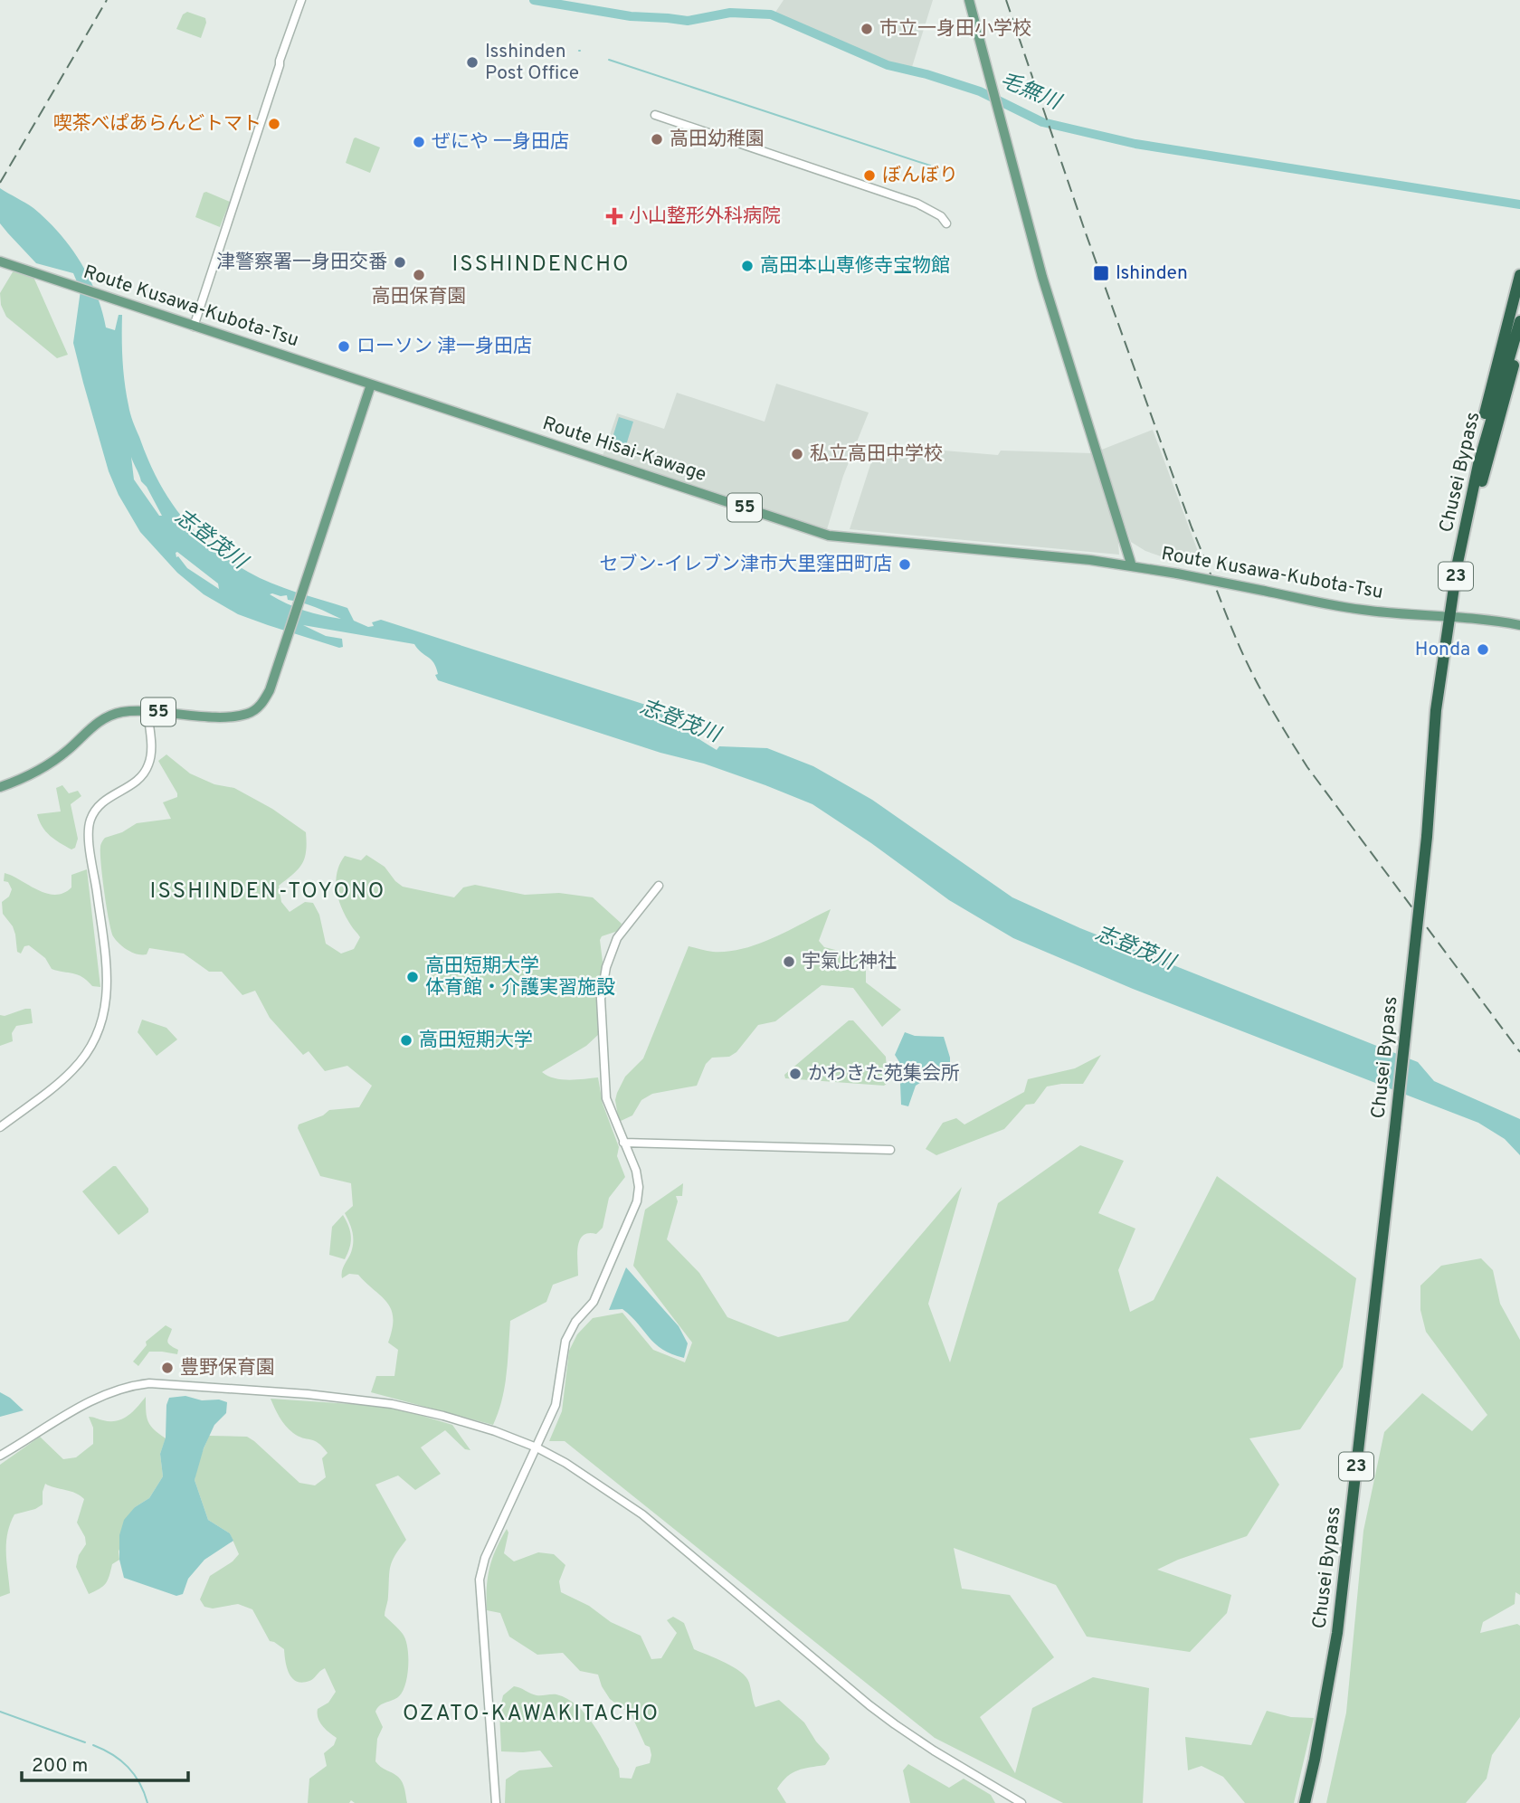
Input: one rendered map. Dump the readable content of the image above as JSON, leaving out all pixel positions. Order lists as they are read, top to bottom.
{
  "streets": {
    "highway": ["Chusei Bypass", "23"],
    "main road": ["Route Kusawa-Kubota-Tsu", "Route Hisai-Kawage", "55"]
  },
  "crossings": [
    ["Route Kusawa-Kubota-Tsu", "Route Hisai-Kawage"],
    ["Route Kusawa-Kubota-Tsu", "Chusei Bypass"],
    ["Route Kusawa-Kubota-Tsu", "55"],
    ["Route Hisai-Kawage", "55"]
  ],
  "districts": ["ISSHINDENCHO", "ISSHINDEN-TOYONO", "OZATO-KAWAKITACHO"],
  "water": ["毛無川", "志登茂川"],
  "places": {
    "other": [
      "市立一身田小学校",
      "Isshinden Post Office",
      "喫茶べぱあらんどトマト",
      "高田幼稚園",
      "ぜにや 一身田店",
      "ぼんぼり",
      "津警察署一身田交番",
      "高田本山専修寺宝物館",
      "高田保育園",
      "ローソン 津一身田店",
      "私立高田中学校",
      "セブン-イレブン津市大里窪田町店",
      "Honda",
      "宇氣比神社",
      "高田短期大学 体育館・介護実習施設",
      "高田短期大学",
      "かわきた苑集会所",
      "豊野保育園"
    ],
    "health": ["小山整形外科病院"],
    "transit": ["Ishinden"]
  },
  "scale_bar": "200 m"
}
